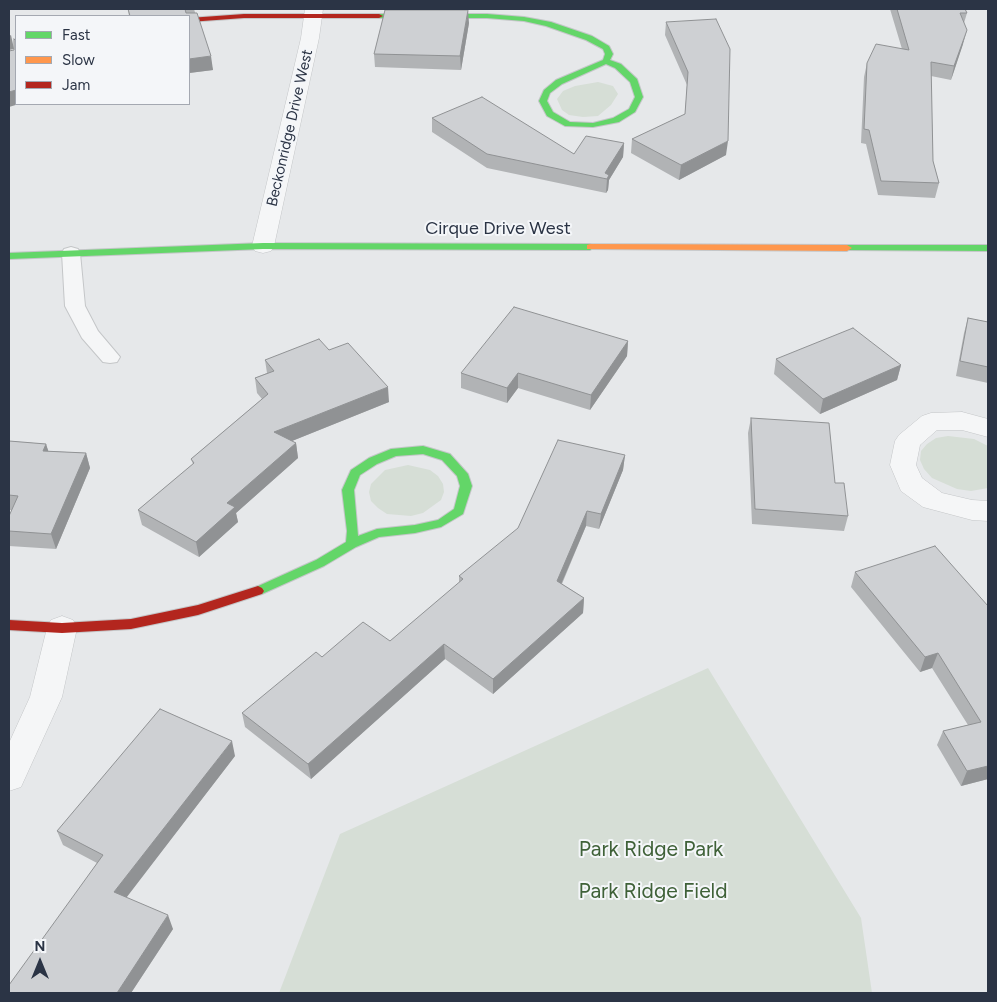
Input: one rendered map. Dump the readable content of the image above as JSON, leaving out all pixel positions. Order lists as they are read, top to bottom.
{
  "streets": {
    "street": ["Beckonridge Drive West", "Cirque Drive West"]
  },
  "crossings": [
    ["Beckonridge Drive West", "Cirque Drive West"]
  ],
  "parks": ["Park Ridge Park", "Park Ridge Field"],
  "legend": ["Fast", "Slow", "Jam"],
  "north": "top"
}
